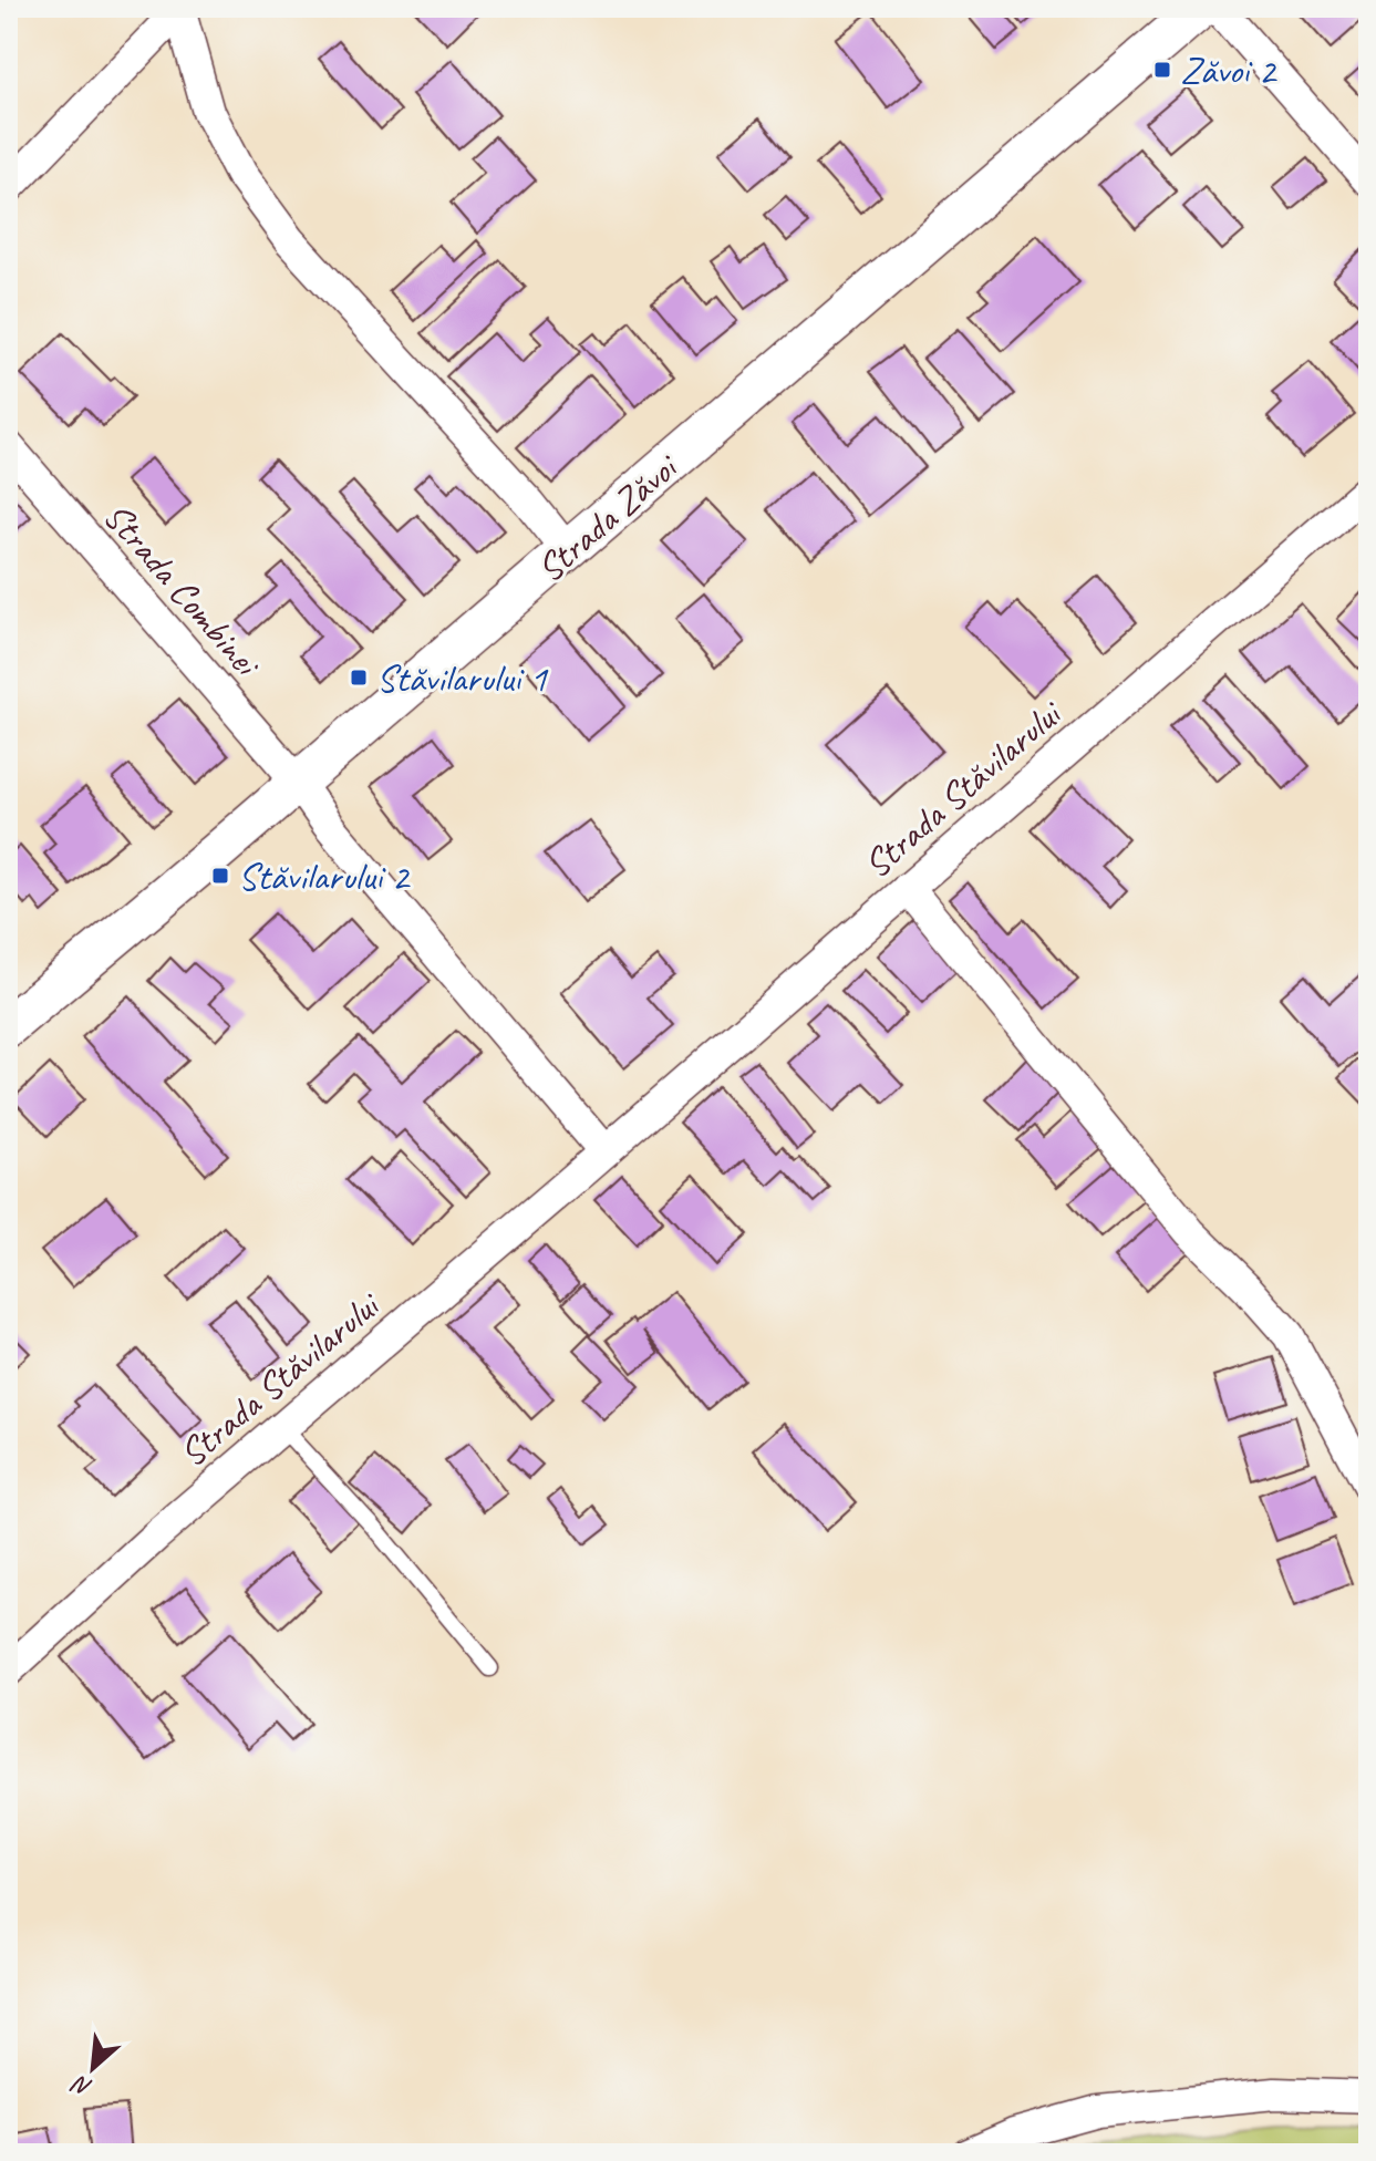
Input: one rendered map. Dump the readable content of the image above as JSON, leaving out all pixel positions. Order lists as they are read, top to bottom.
{
  "streets": {
    "street": ["Strada Zăvoi", "Strada Combinei", "Strada Stăvilarului"]
  },
  "crossings": [
    ["Strada Zăvoi", "Strada Combinei"]
  ],
  "places": {
    "transit": ["Zăvoi 2", "Stăvilarului 1", "Stăvilarului 2"]
  },
  "north": "bottom left"
}
